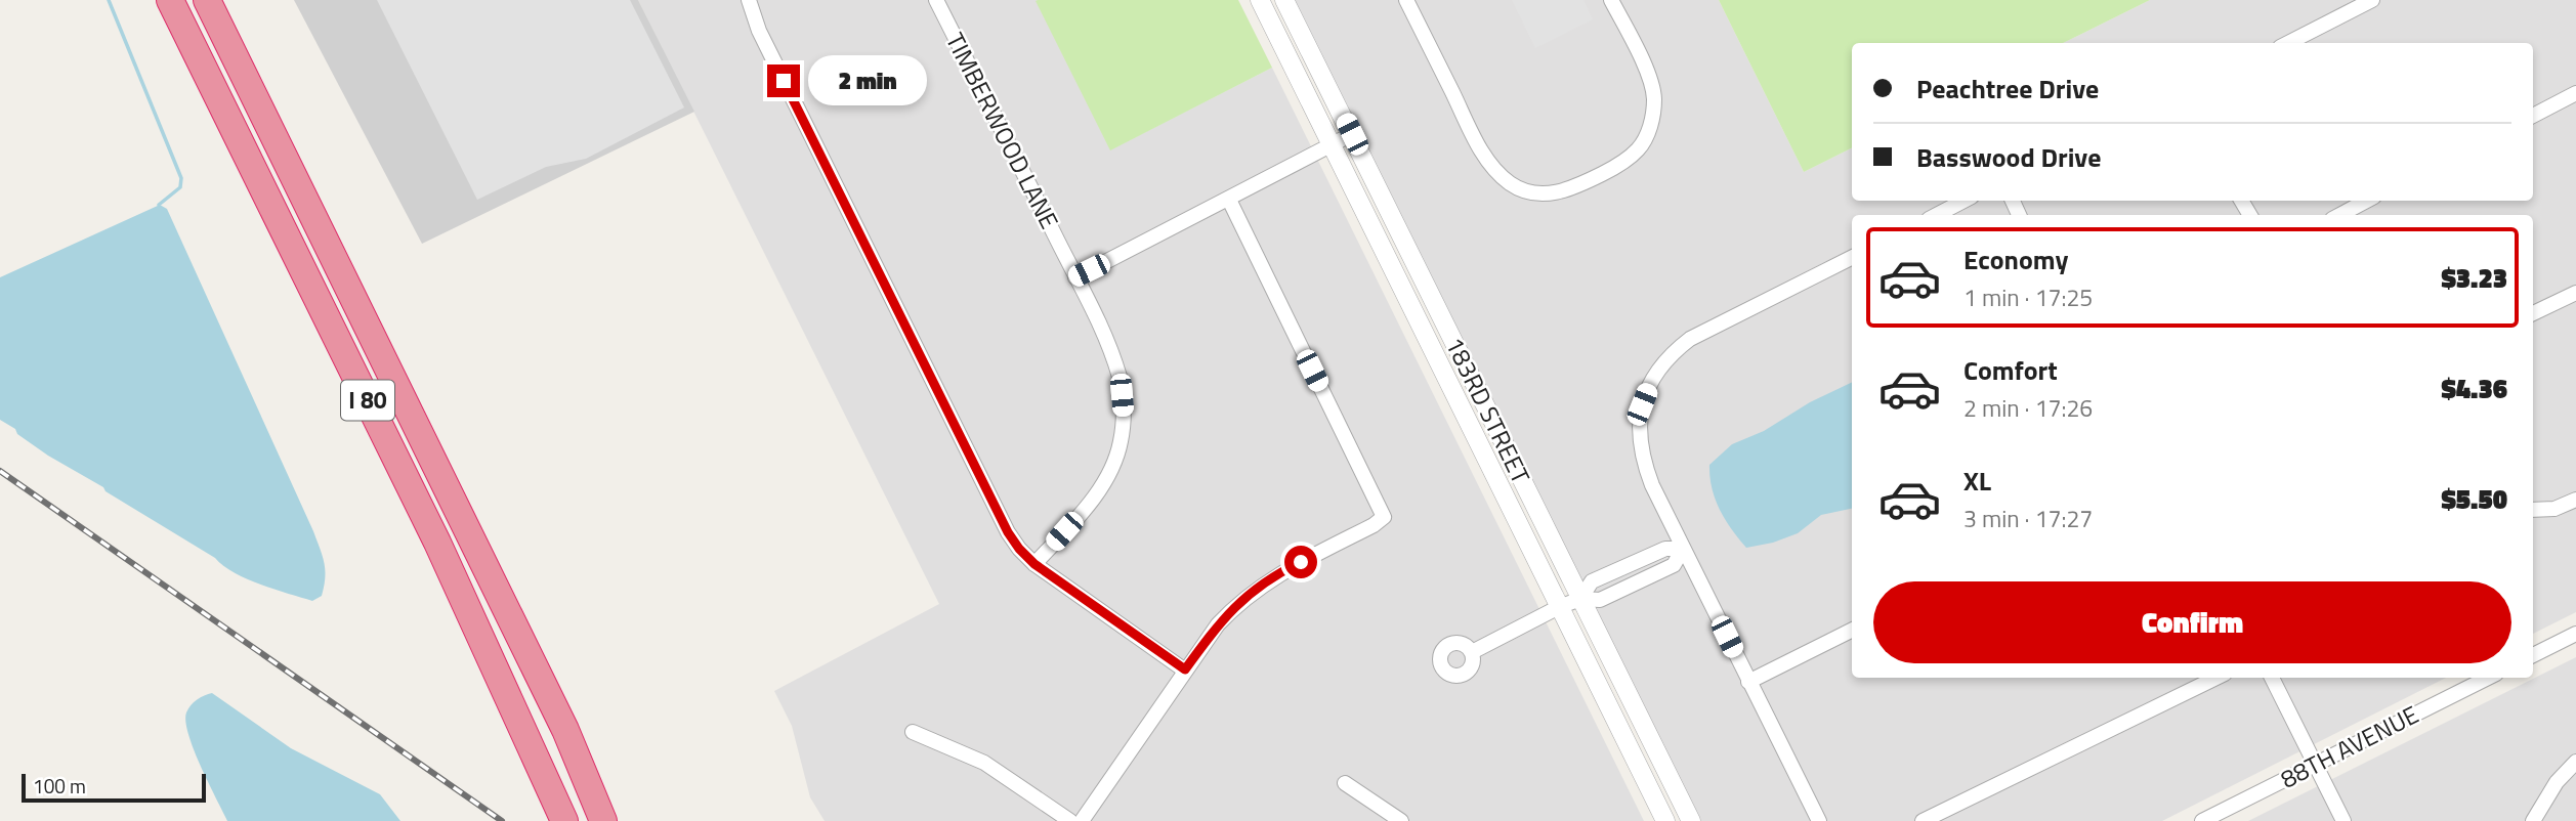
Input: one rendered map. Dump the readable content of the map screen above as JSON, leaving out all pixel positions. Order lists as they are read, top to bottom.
{
  "streets": {
    "highway": ["I 80"],
    "street": ["TIMBERWOOD LANE", "183RD STREET", "88TH AVENUE"]
  },
  "scale_bar": "100 m",
  "page": {
    "banner": ["Peachtree Drive", "Basswood Drive"],
    "bubble": "2 min",
    "list": [
      {
        "name": "Economy",
        "note": "1 min · 17:25",
        "value": "$3.23"
      },
      {
        "name": "Comfort",
        "note": "2 min · 17:26",
        "value": "$4.36"
      },
      {
        "name": "XL",
        "note": "3 min · 17:27",
        "value": "$5.50"
      }
    ],
    "buttons": "Confirm",
    "scale": "100 m"
  }
}
